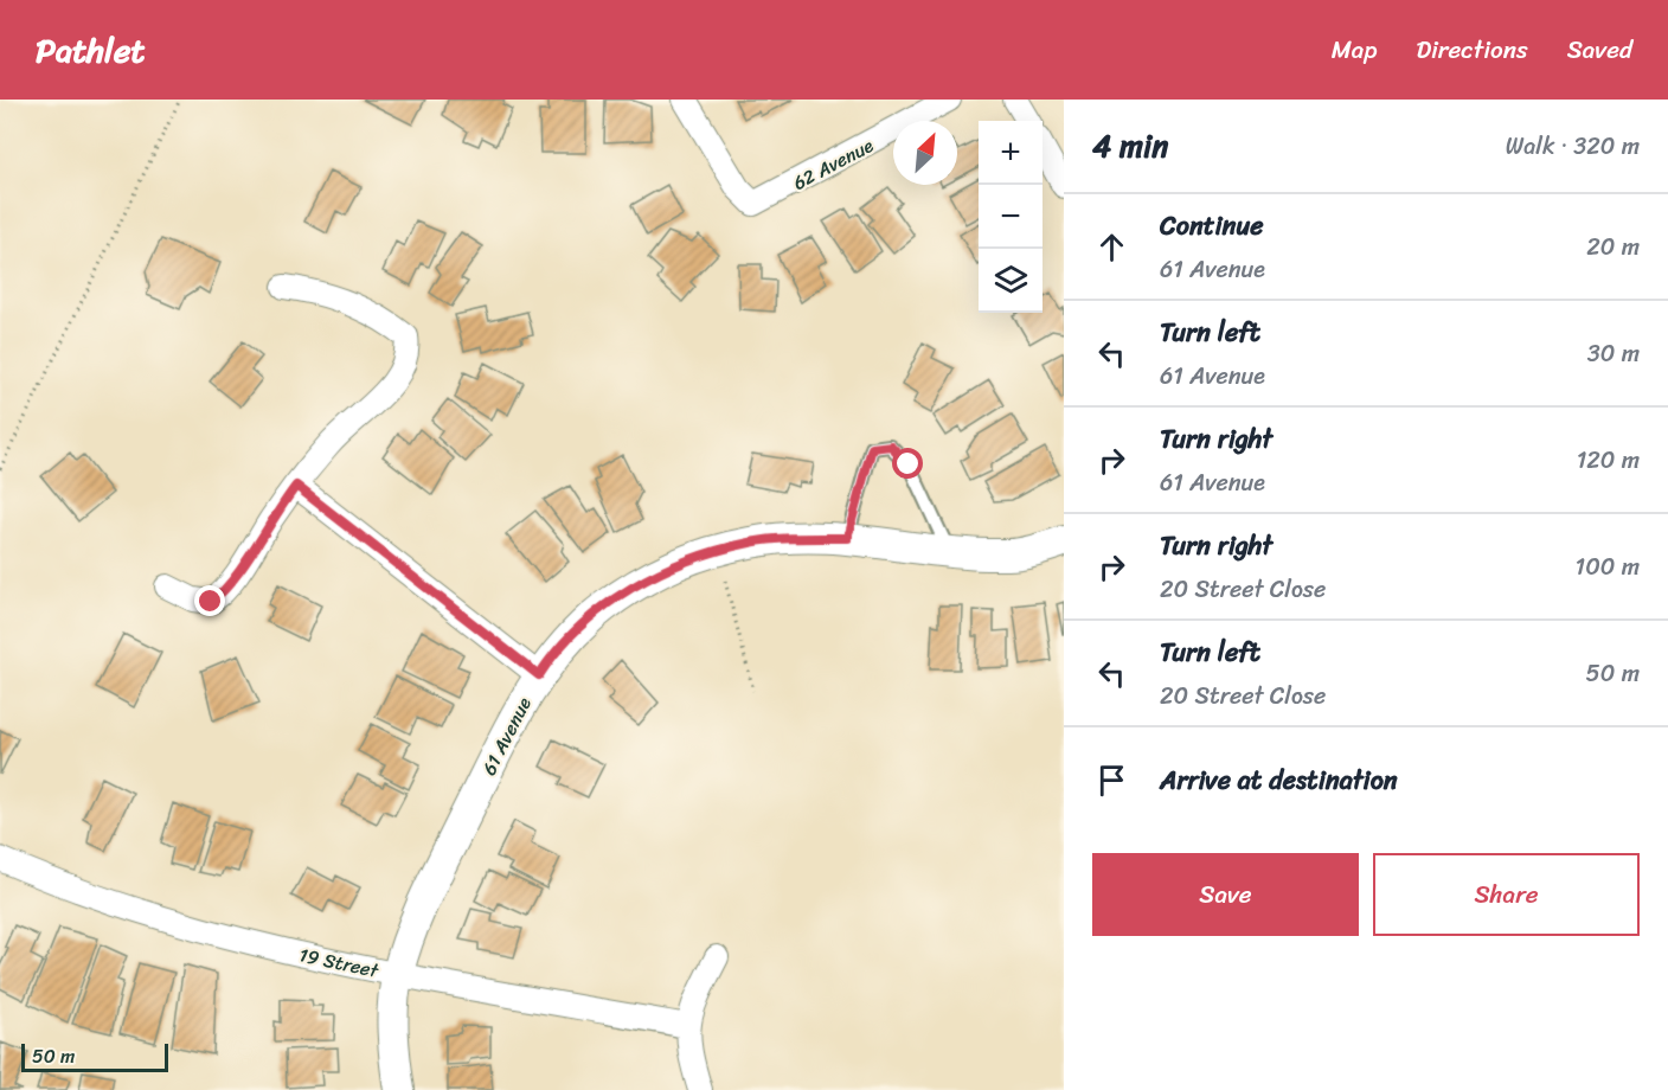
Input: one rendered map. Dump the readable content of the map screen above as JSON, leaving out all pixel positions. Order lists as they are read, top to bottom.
{
  "streets": {
    "street": ["62 Avenue", "61 Avenue", "19 Street"]
  },
  "crossings": [
    ["61 Avenue", "19 Street"]
  ],
  "scale_bar": "50 m",
  "north": "top right",
  "page": {
    "header": "Pathlet",
    "nav": ["Map", "Directions", "Saved"],
    "heading": ["4 min", "Walk · 320 m"],
    "map_buttons": ["+", "−"],
    "list": [
      ["Continue", "61 Avenue", "20 m"],
      ["Turn left", "61 Avenue", "30 m"],
      ["Turn right", "61 Avenue", "120 m"],
      ["Turn right", "20 Street Close", "100 m"],
      ["Turn left", "20 Street Close", "50 m"],
      "Arrive at destination"
    ],
    "buttons": ["Save", "Share"],
    "scale": "50 m"
  }
}
